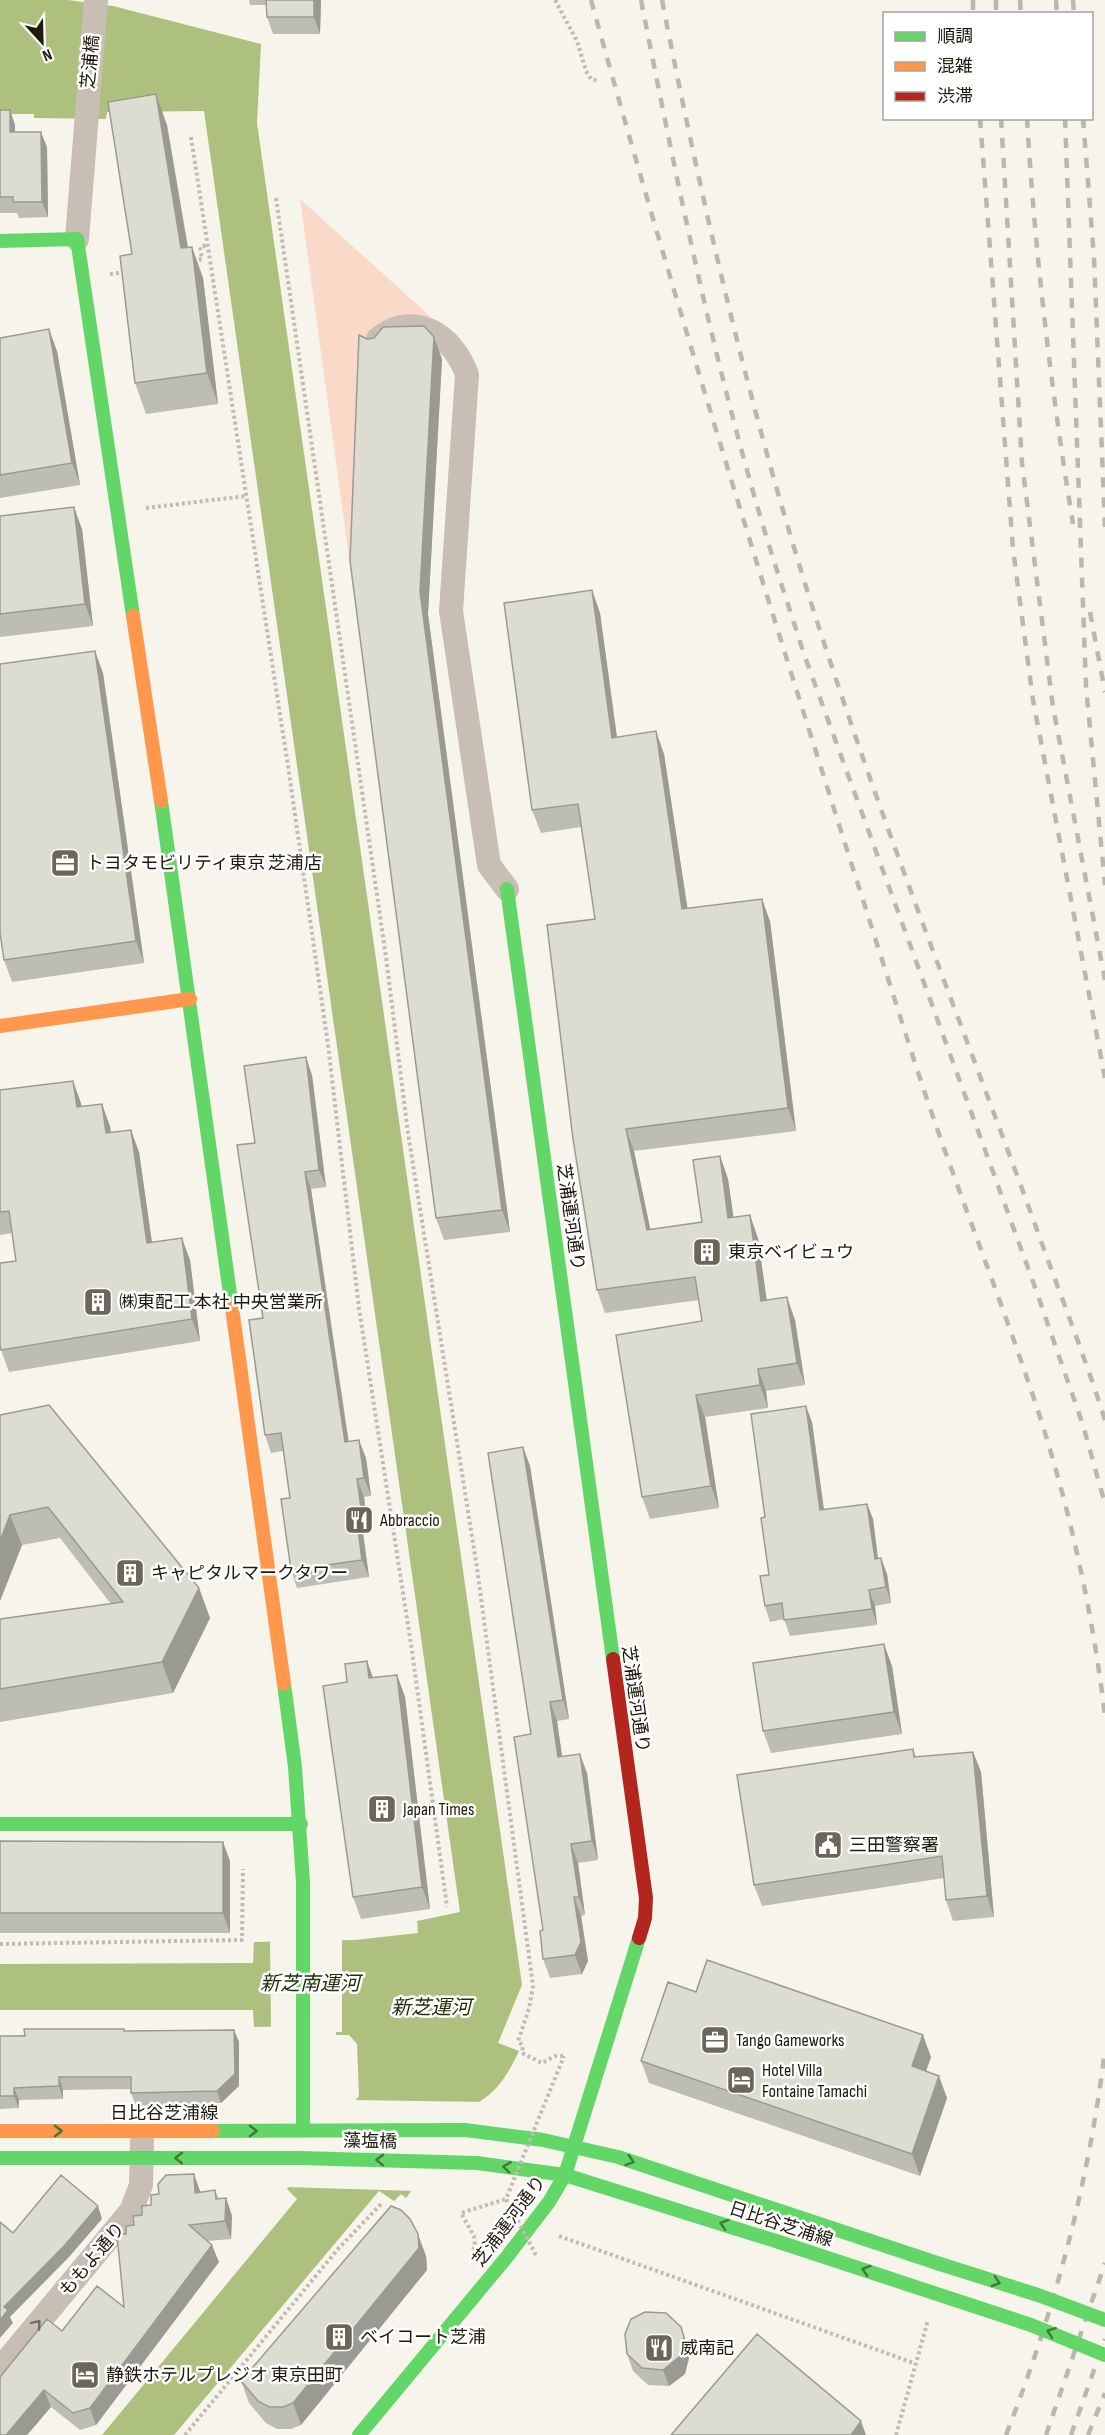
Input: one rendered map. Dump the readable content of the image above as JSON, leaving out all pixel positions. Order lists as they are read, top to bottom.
{
  "streets": {
    "street": [
      "芝浦橋",
      "芝浦運河通り",
      "日比谷芝浦線",
      "藻塩橋",
      "ももよ通り"
    ]
  },
  "crossings": [
    ["芝浦運河通り", "日比谷芝浦線"],
    ["日比谷芝浦線", "藻塩橋"],
    ["日比谷芝浦線", "ももよ通り"],
    ["藻塩橋", "ももよ通り"]
  ],
  "one_way": ["ももよ通り"],
  "water": ["新芝南運河", "新芝運河"],
  "places": {
    "office": ["トヨタモビリティ東京 芝浦店", "Tango Gameworks"],
    "building": [
      "東京ベイビュウ",
      "㈱東配工 本社 中央営業所",
      "キャピタルマークタワー",
      "Japan Times",
      "ベイコート芝浦"
    ],
    "restaurant": ["Abbraccio", "威南記"],
    "public building": ["三田警察署"],
    "hotel": ["Hotel Villa Fontaine Tamachi", "静鉄ホテルプレジオ 東京田町"]
  },
  "legend": ["順調", "混雑", "渋滞"],
  "north": "bottom"
}
